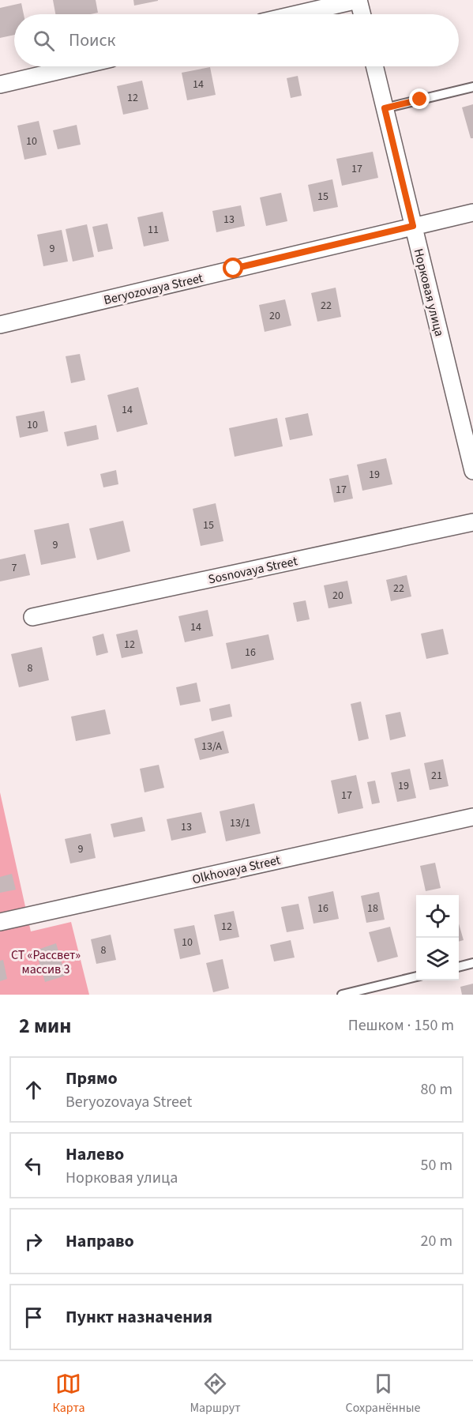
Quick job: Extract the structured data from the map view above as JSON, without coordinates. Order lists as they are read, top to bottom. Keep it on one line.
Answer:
{"streets":{"street":["Beryozovaya Street","Норковая улица","Sosnovaya Street","Olkhovaya Street"]},"crossings":[["Beryozovaya Street","Норковая улица"]],"parks":["СТ «Рассвет» массив 3"],"house_numbers":["14","12","10","17","15","13","11","9","22","20","14","10","19","17","15","9","7","22","20","14","12","16","8","13/А","21","19","17","13/1","13","9","16","18","12","10","8"],"page":{"search":"Поиск","heading":["2 мин","Пешком · 150 m"],"list":[["Прямо","Beryozovaya Street","80 m"],["Налево","Норковая улица","50 m"],["Направо","20 m"],"Пункт назначения"],"nav":["Карта","Маршрут","Сохранённые"]}}
